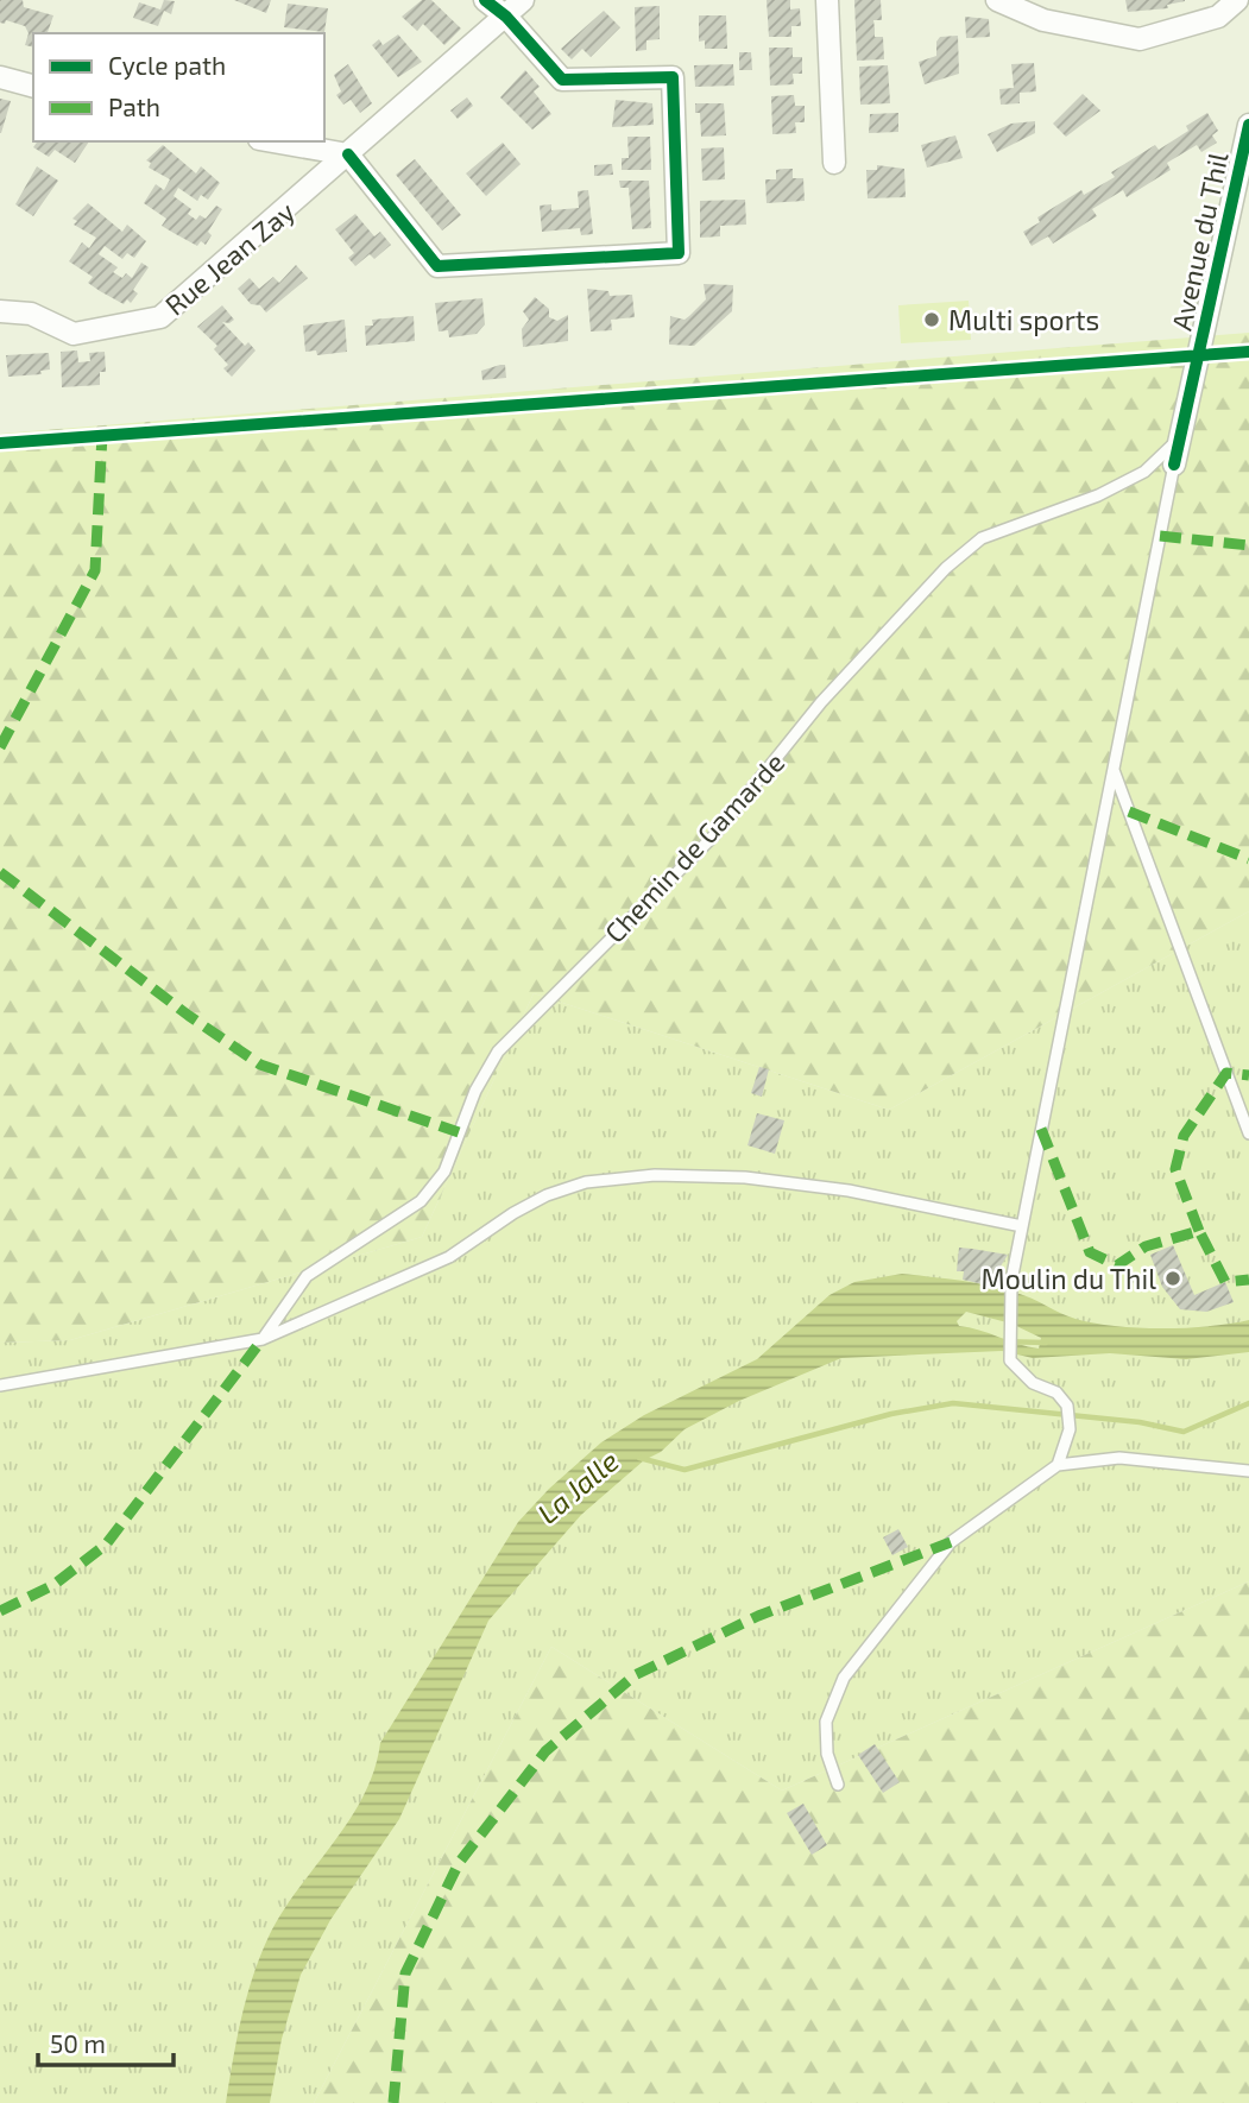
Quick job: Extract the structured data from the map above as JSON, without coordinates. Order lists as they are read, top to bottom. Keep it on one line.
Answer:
{"streets":{"street":["Avenue du Thil","Rue Jean Zay"],"lane":["Chemin de Gamarde"]},"crossings":[["Avenue du Thil","Chemin de Gamarde"]],"water":["La Jalle"],"places":["Multi sports","Moulin du Thil"],"legend":["Cycle path","Path"],"scale_bar":"50 m"}
